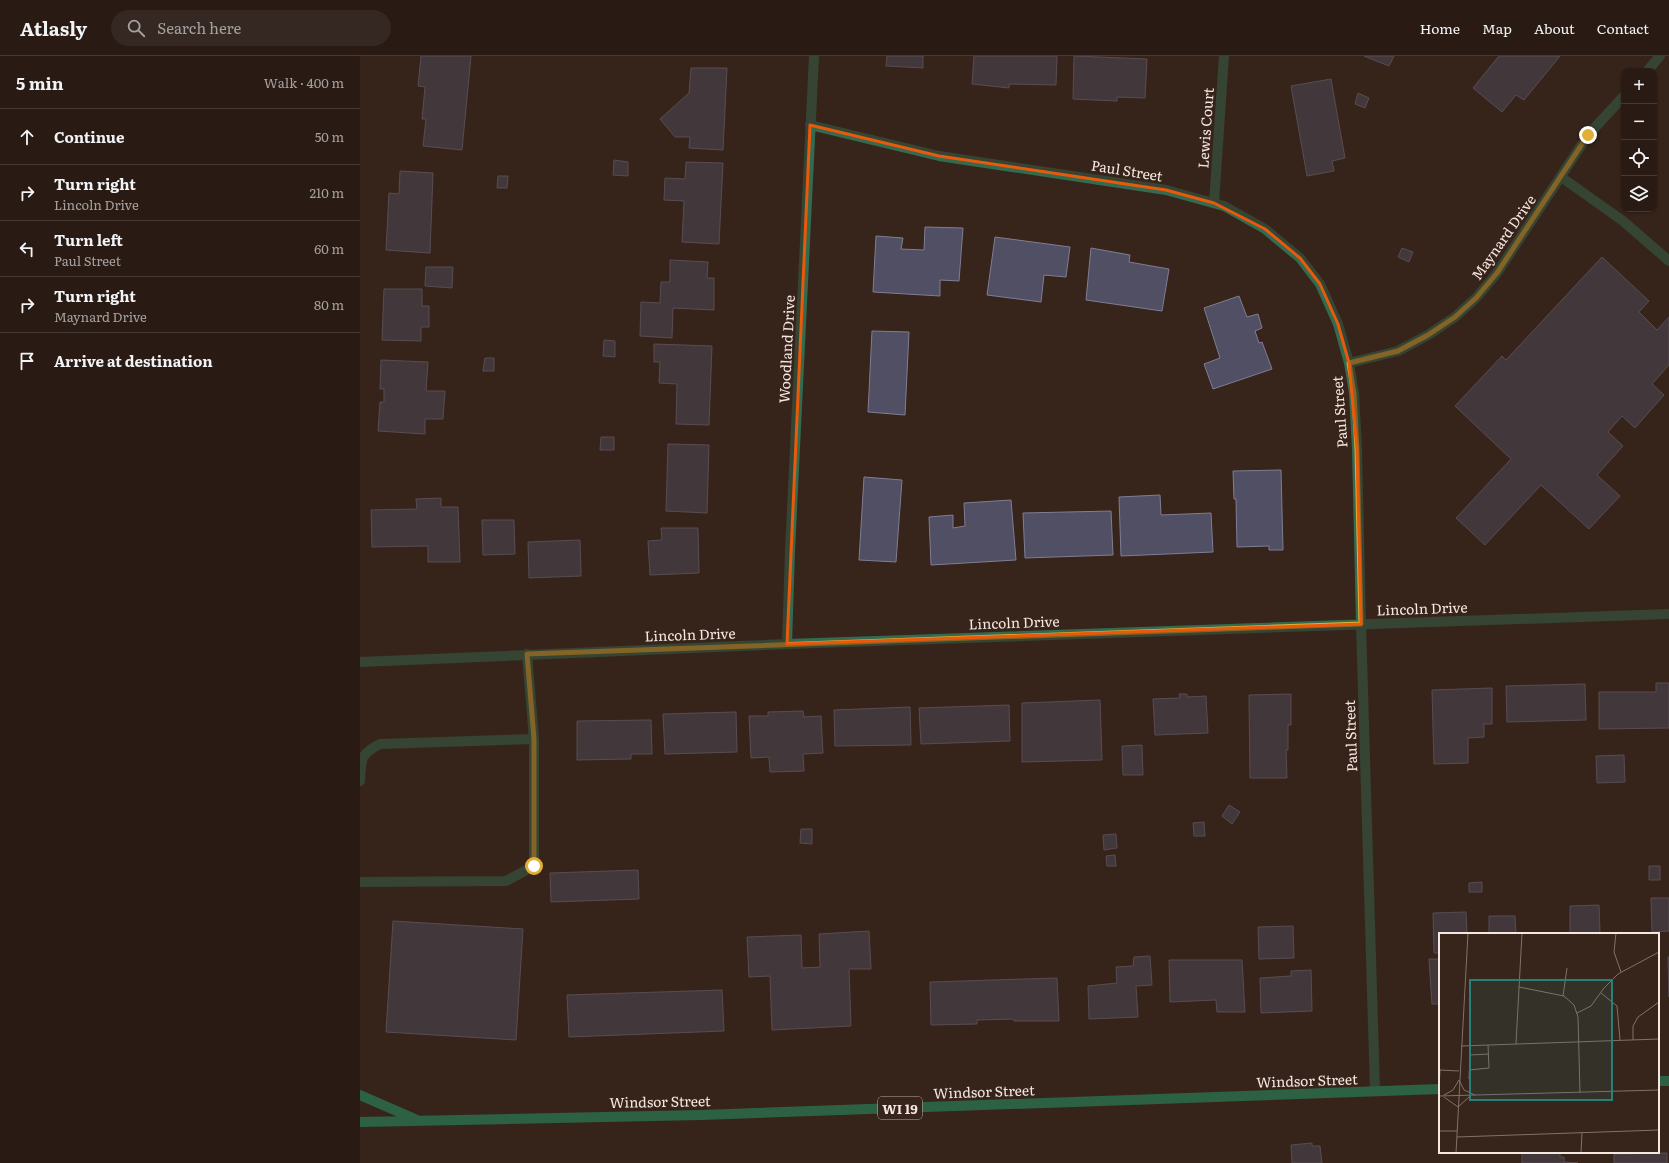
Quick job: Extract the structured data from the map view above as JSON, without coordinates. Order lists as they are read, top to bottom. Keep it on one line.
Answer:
{"streets":{"main road":["Windsor Street","WI 19"],"street":["Lewis Court","Paul Street","Maynard Drive","Woodland Drive","Lincoln Drive"]},"crossings":[["Lewis Court","Paul Street"],["Paul Street","Maynard Drive"],["Paul Street","Woodland Drive"],["Paul Street","Lincoln Drive"],["Paul Street","Windsor Street"],["Woodland Drive","Lincoln Drive"]],"page":{"header":"Atlasly","search":"Search here","nav":["Home","Map","About","Contact"],"heading":["5 min","Walk · 400 m"],"map_buttons":["+","−"],"list":[["Continue","50 m"],["Turn right","Lincoln Drive","210 m"],["Turn left","Paul Street","60 m"],["Turn right","Maynard Drive","80 m"],"Arrive at destination"]}}
